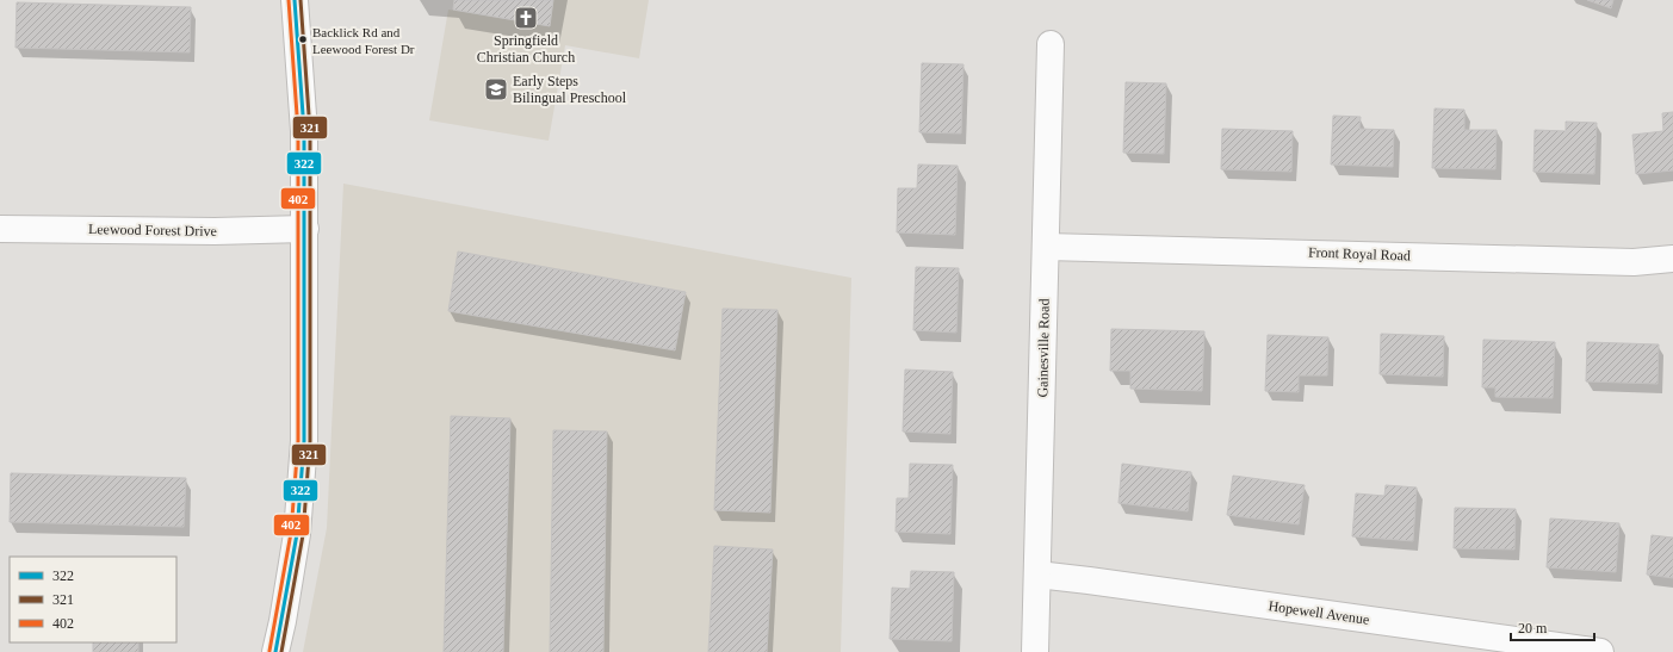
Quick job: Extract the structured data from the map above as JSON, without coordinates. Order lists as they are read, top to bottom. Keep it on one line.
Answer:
{"streets":{"street":["Leewood Forest Drive","Front Royal Road","Gainesville Road","Hopewell Avenue"]},"crossings":[["Front Royal Road","Gainesville Road"],["Gainesville Road","Hopewell Avenue"]],"places":{"church":["Springfield Christian Church"],"other":["Backlick Rd and Leewood Forest Dr"],"school or university":["Early Steps Bilingual Preschool"]},"lines":["transit line 322","transit line 321","transit line 402"],"legend":["322","321","402"],"scale_bar":"20 m"}
